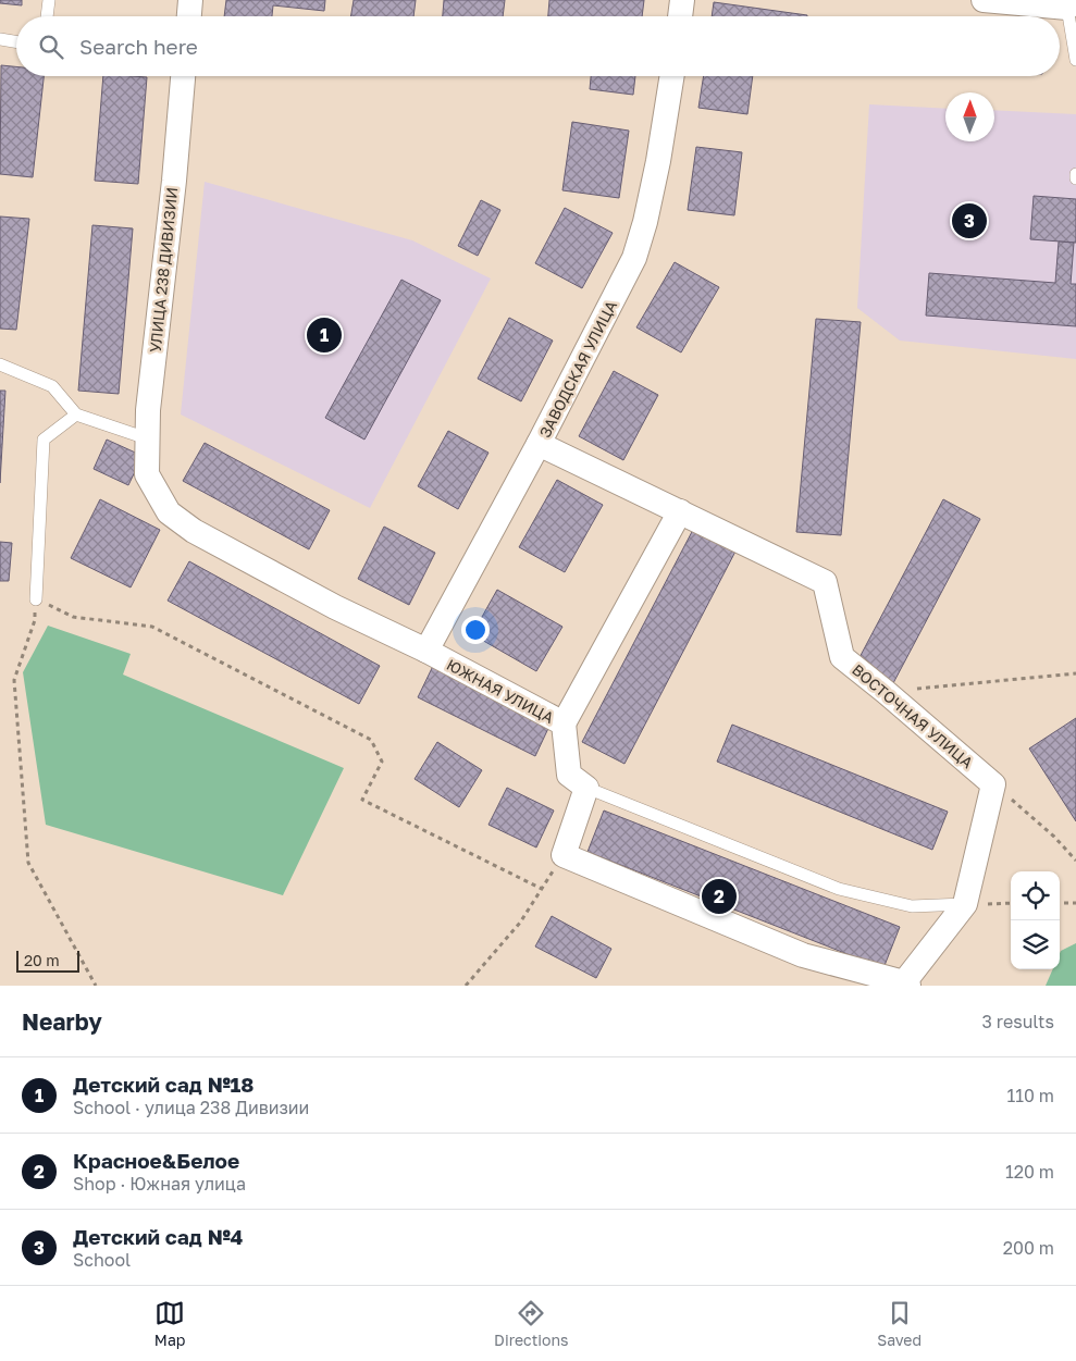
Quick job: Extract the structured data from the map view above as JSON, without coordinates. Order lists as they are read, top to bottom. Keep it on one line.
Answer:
{"streets":{"street":["УЛИЦА 238 ДИВИЗИИ","ЗАВОДСКАЯ УЛИЦА","ЮЖНАЯ УЛИЦА","ВОСТОЧНАЯ УЛИЦА"]},"crossings":[["УЛИЦА 238 ДИВИЗИИ","ЮЖНАЯ УЛИЦА"],["ЗАВОДСКАЯ УЛИЦА","ЮЖНАЯ УЛИЦА"],["ЗАВОДСКАЯ УЛИЦА","ВОСТОЧНАЯ УЛИЦА"]],"scale_bar":"20 m","north":"top","page":{"search":"Search here","pins":["3","1","2"],"scale":"20 m","heading":["Nearby","3 results"],"list":[{"mark":"1","name":"Детский сад №18","note":"School · улица 238 Дивизии","value":"110 m"},{"mark":"2","name":"Красное&Белое","note":"Shop · Южная улица","value":"120 m"},{"mark":"3","name":"Детский сад №4","note":"School","value":"200 m"}],"nav":["Map","Directions","Saved"]}}
